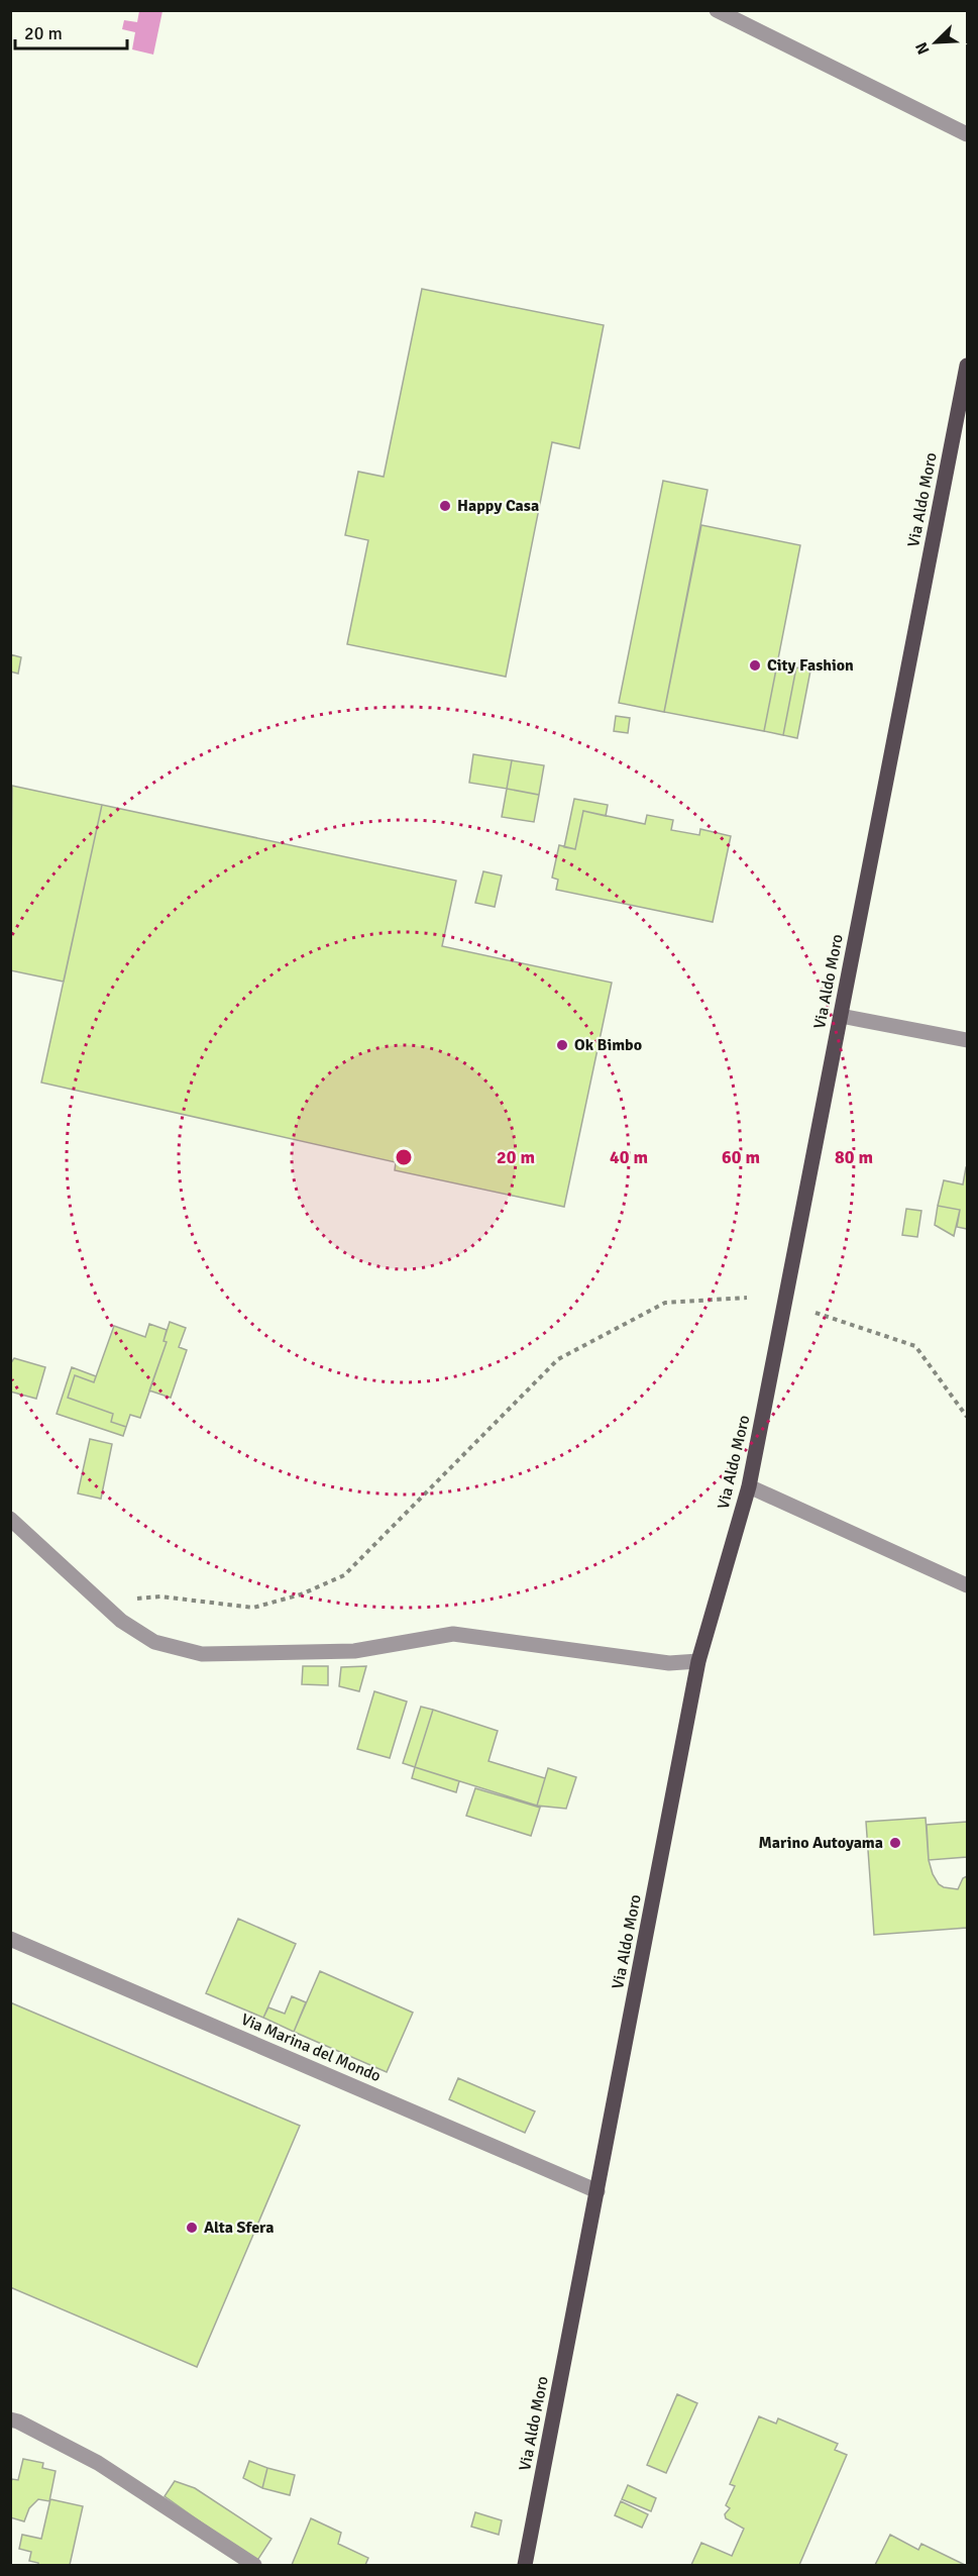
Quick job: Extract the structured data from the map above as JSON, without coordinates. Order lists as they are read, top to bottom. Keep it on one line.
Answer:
{"streets":{"main road":["Via Aldo Moro"],"street":["Via Marina del Mondo"]},"crossings":[["Via Aldo Moro","Via Marina del Mondo"]],"places":["Happy Casa","City Fashion","Ok Bimbo","Marino Autoyama","Alta Sfera"],"scale_bar":"20 m","north":"bottom left","rings":["20 m","40 m","60 m","80 m"]}
